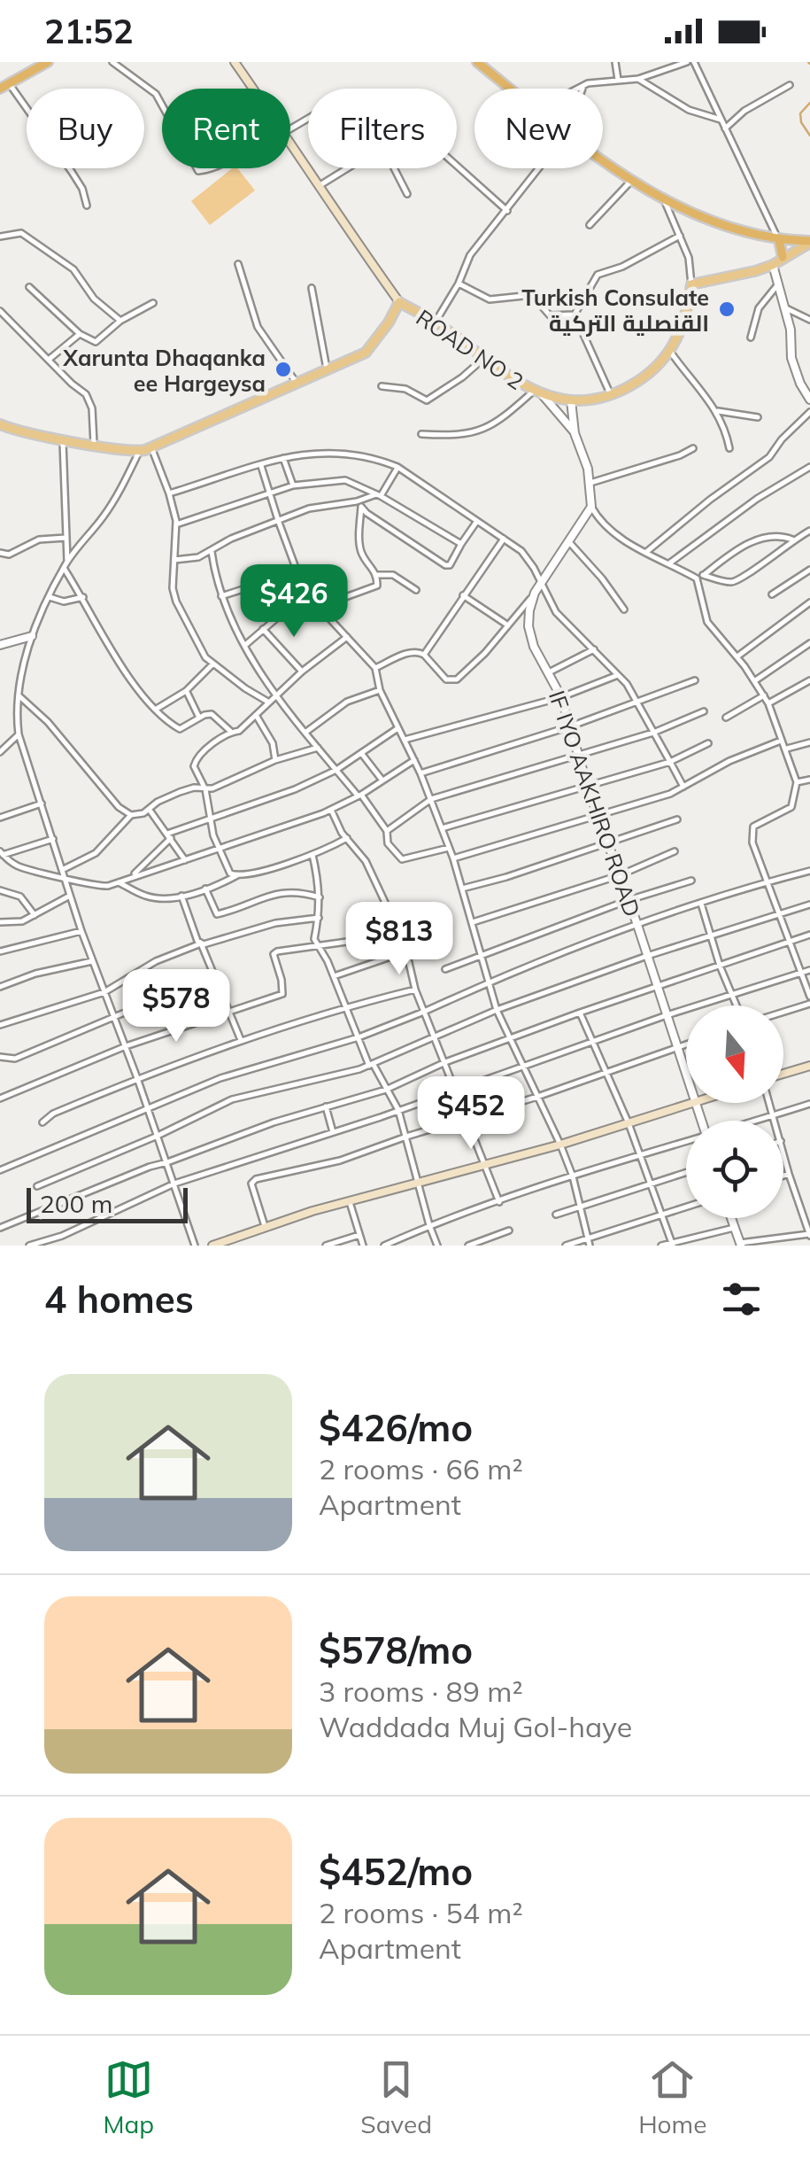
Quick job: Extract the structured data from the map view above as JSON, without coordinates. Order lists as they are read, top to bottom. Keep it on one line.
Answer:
{"streets":{"main road":["ROAD NO 2"],"street":["IF IYO AAKHIRO ROAD"]},"places":["Turkish Consulate القنصلية التركية","Xarunta Dhaqanka ee Hargeysa"],"scale_bar":"200 m","north":"bottom","page":{"status":"21:52","chip":["Buy","Rent","Filters","New"],"price":["$426","$813","$578","$452"],"scale":"200 m","heading":"4 homes","list":[{"name":"$426/mo","note":"2 rooms · 66 m² · Apartment"},{"name":"$578/mo","note":"3 rooms · 89 m² · Waddada Muj Gol-haye"},{"name":"$452/mo","note":"2 rooms · 54 m² · Apartment"}],"tabs":["Map","Saved","Home"]}}
